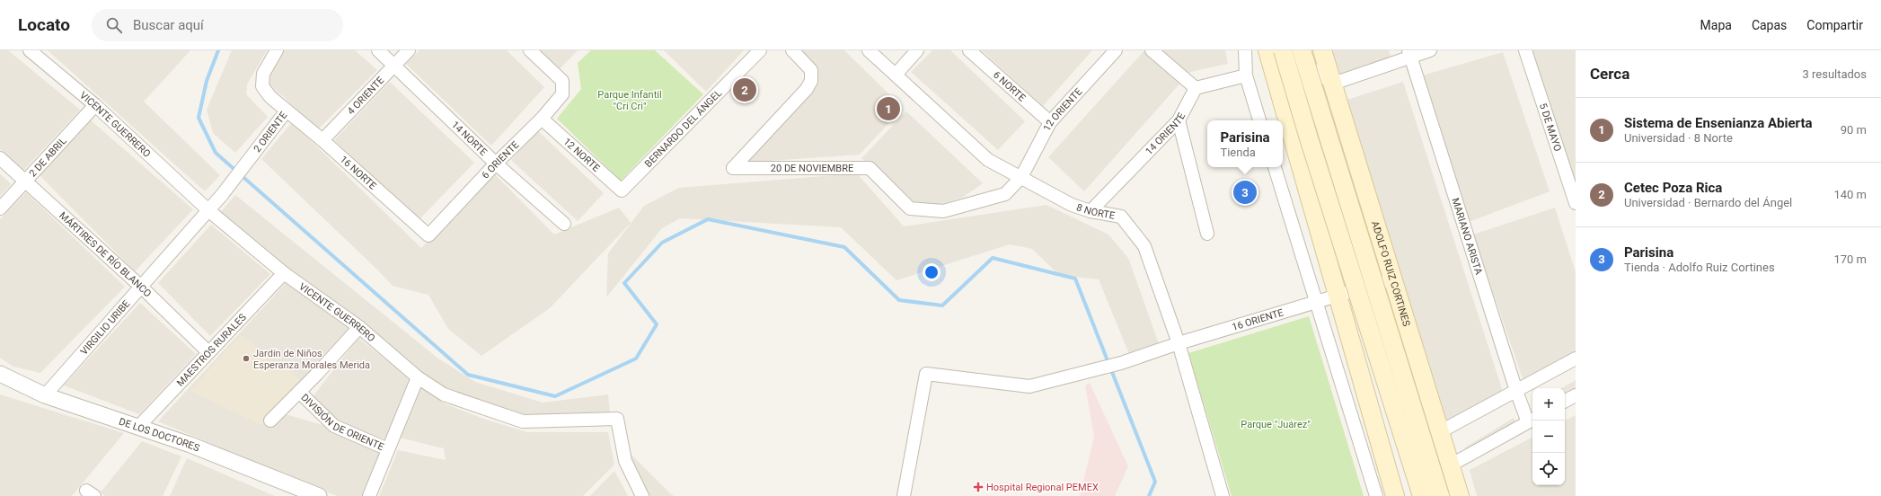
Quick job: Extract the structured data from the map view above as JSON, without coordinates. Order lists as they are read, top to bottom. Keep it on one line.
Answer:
{"streets":{"main road":["ADOLFO RUIZ CORTINES"],"street":["6 NORTE","4 ORIENTE","12 ORIENTE","VICENTE GUERRERO","5 DE MAYO","BERNARDO DEL ÁNGEL","2 ORIENTE","14 ORIENTE","14 NORTE","12 NORTE","2 DE ABRIL","6 ORIENTE","20 DE NOVIEMBRE","16 NORTE","8 NORTE","MARIANO ARISTA","MÁRTIRES DE RÍO BLANCO","16 ORIENTE","VIRGILIO URIBE","MAESTROS RURALES","DIVISIÓN DE ORIENTE","DE LOS DOCTORES"]},"crossings":[["6 NORTE","12 ORIENTE"],["4 ORIENTE","14 NORTE"],["4 ORIENTE","16 NORTE"],["12 ORIENTE","20 DE NOVIEMBRE"],["12 ORIENTE","8 NORTE"],["VICENTE GUERRERO","2 DE ABRIL"],["VICENTE GUERRERO","VIRGILIO URIBE"],["VICENTE GUERRERO","MAESTROS RURALES"],["VICENTE GUERRERO","DIVISIÓN DE ORIENTE"],["BERNARDO DEL ÁNGEL","12 NORTE"],["2 ORIENTE","16 NORTE"],["2 ORIENTE","VIRGILIO URIBE"],["14 ORIENTE","8 NORTE"],["14 NORTE","6 ORIENTE"],["12 NORTE","6 ORIENTE"],["2 DE ABRIL","MÁRTIRES DE RÍO BLANCO"],["6 ORIENTE","16 NORTE"],["20 DE NOVIEMBRE","8 NORTE"],["8 NORTE","16 ORIENTE"],["MÁRTIRES DE RÍO BLANCO","VIRGILIO URIBE"],["MÁRTIRES DE RÍO BLANCO","MAESTROS RURALES"],["ADOLFO RUIZ CORTINES","16 ORIENTE"],["VIRGILIO URIBE","DE LOS DOCTORES"],["MAESTROS RURALES","DE LOS DOCTORES"]],"parks":["Parque Infantil \"Cri Cri\"","Parque \"Juárez\""],"places":{"other":["Jardín de Niños Esperanza Morales Merida"],"health":["Hospital Regional PEMEX"]},"page":{"header":"Locato","search":"Buscar aquí","nav":["Mapa","Capas","Compartir"],"heading":["Cerca","3 resultados"],"pins":["2","1","3"],"list":[{"mark":"1","name":"Sistema de Ensenianza Abierta","note":"Universidad · 8 Norte","value":"90 m"},{"mark":"2","name":"Cetec Poza Rica","note":"Universidad · Bernardo del Ángel","value":"140 m"},{"mark":"3","name":"Parisina","note":"Tienda · Adolfo Ruiz Cortines","value":"170 m"}],"popup":["Parisina","Tienda"],"map_buttons":["+","−"]}}
